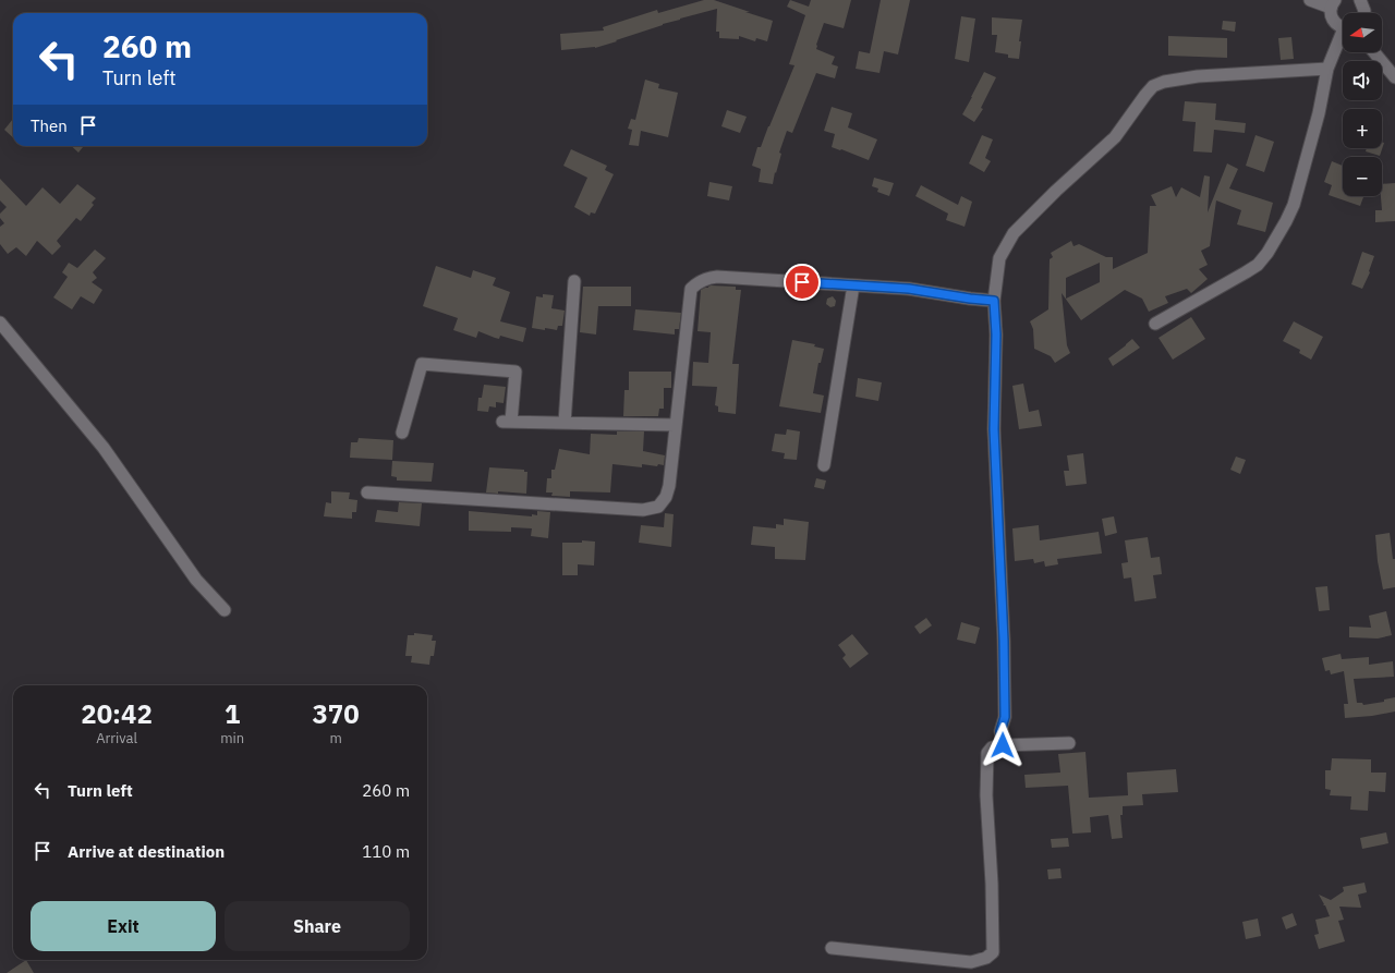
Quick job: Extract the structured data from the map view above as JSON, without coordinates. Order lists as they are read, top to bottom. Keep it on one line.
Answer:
{"north":"left","page":{"map_buttons":["+","−"],"turn":["260 m","Turn left"],"then":"Then","eta":["20:42","Arrival","1","min","370","m"],"list":[{"name":"Turn left","value":"260 m"},{"name":"Arrive at destination","value":"110 m"}],"buttons":["Exit","Share"]}}
